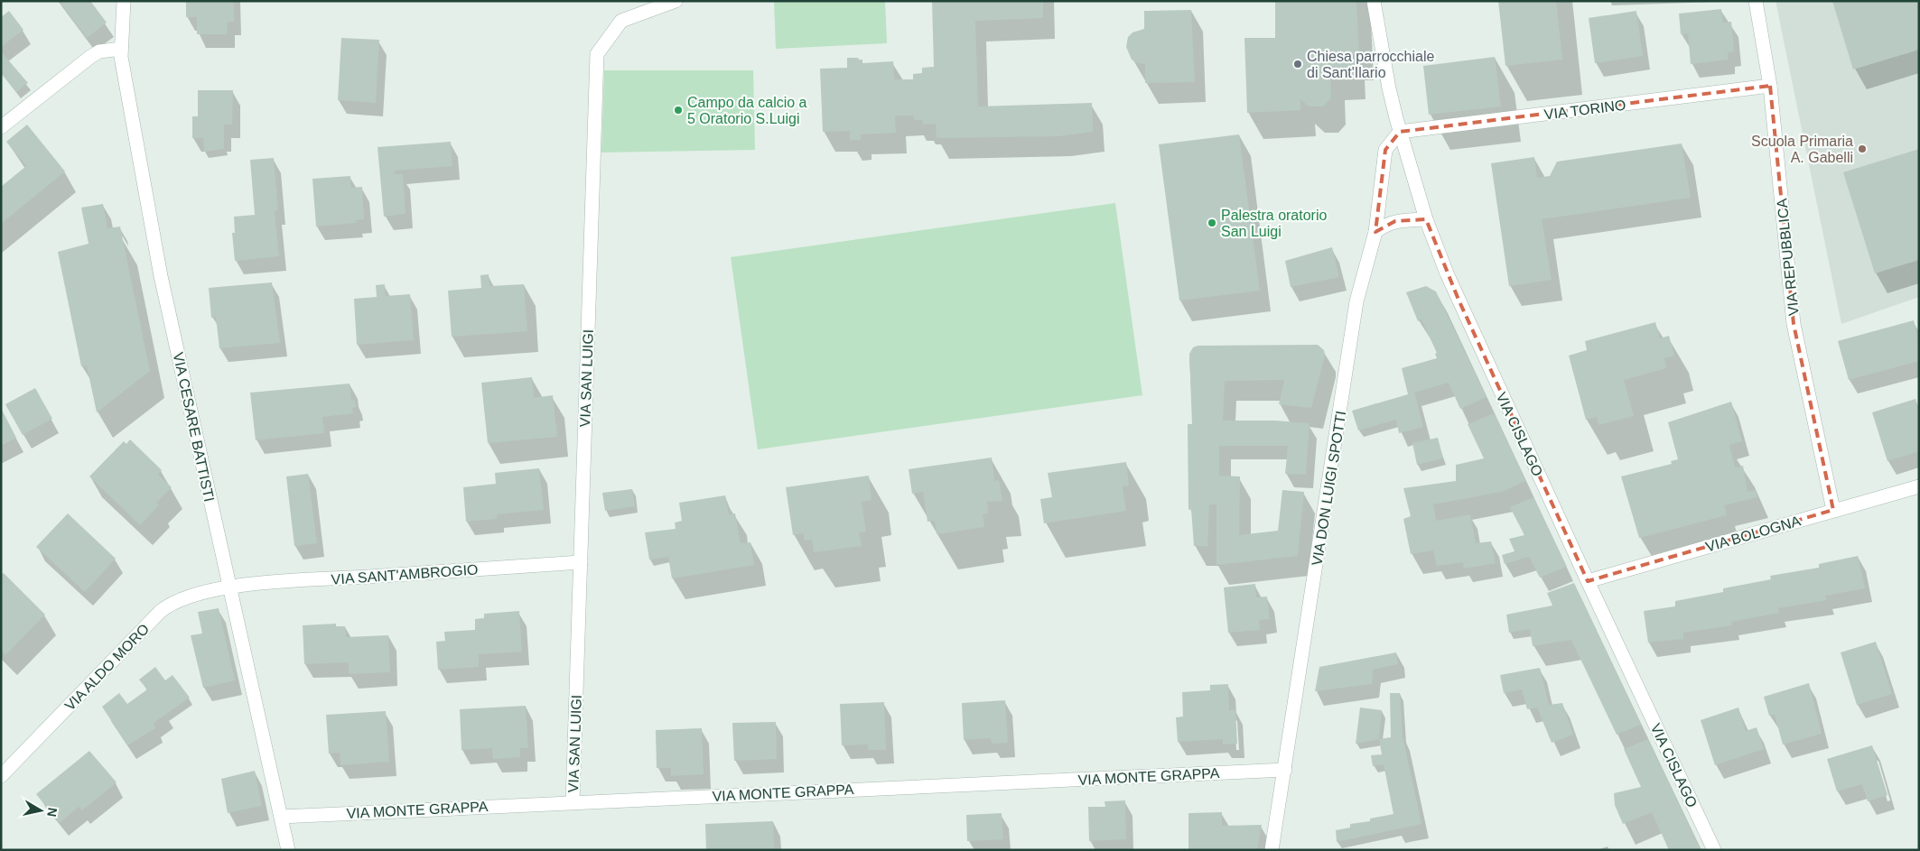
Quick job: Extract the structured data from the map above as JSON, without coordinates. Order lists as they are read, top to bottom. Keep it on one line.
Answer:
{"streets":{"street":["VIA TORINO","VIA REPUBBLICA","VIA SAN LUIGI","VIA CESARE BATTISTI","VIA CISLAGO","VIA DON LUIGI SPOTTI","VIA BOLOGNA","VIA SANT'AMBROGIO","VIA ALDO MORO","VIA MONTE GRAPPA"]},"crossings":[["VIA TORINO","VIA REPUBBLICA"],["VIA TORINO","VIA CISLAGO"],["VIA TORINO","VIA DON LUIGI SPOTTI"],["VIA REPUBBLICA","VIA BOLOGNA"],["VIA SAN LUIGI","VIA SANT'AMBROGIO"],["VIA SAN LUIGI","VIA MONTE GRAPPA"],["VIA CESARE BATTISTI","VIA SANT'AMBROGIO"],["VIA CESARE BATTISTI","VIA ALDO MORO"],["VIA CESARE BATTISTI","VIA MONTE GRAPPA"],["VIA CISLAGO","VIA DON LUIGI SPOTTI"],["VIA CISLAGO","VIA BOLOGNA"],["VIA DON LUIGI SPOTTI","VIA MONTE GRAPPA"],["VIA SANT'AMBROGIO","VIA ALDO MORO"]],"places":["Chiesa parrocchiale di Sant'Ilario","Campo da calcio a 5 Oratorio S.Luigi","Scuola Primaria A. Gabelli","Palestra oratorio San Luigi"],"north":"right"}
